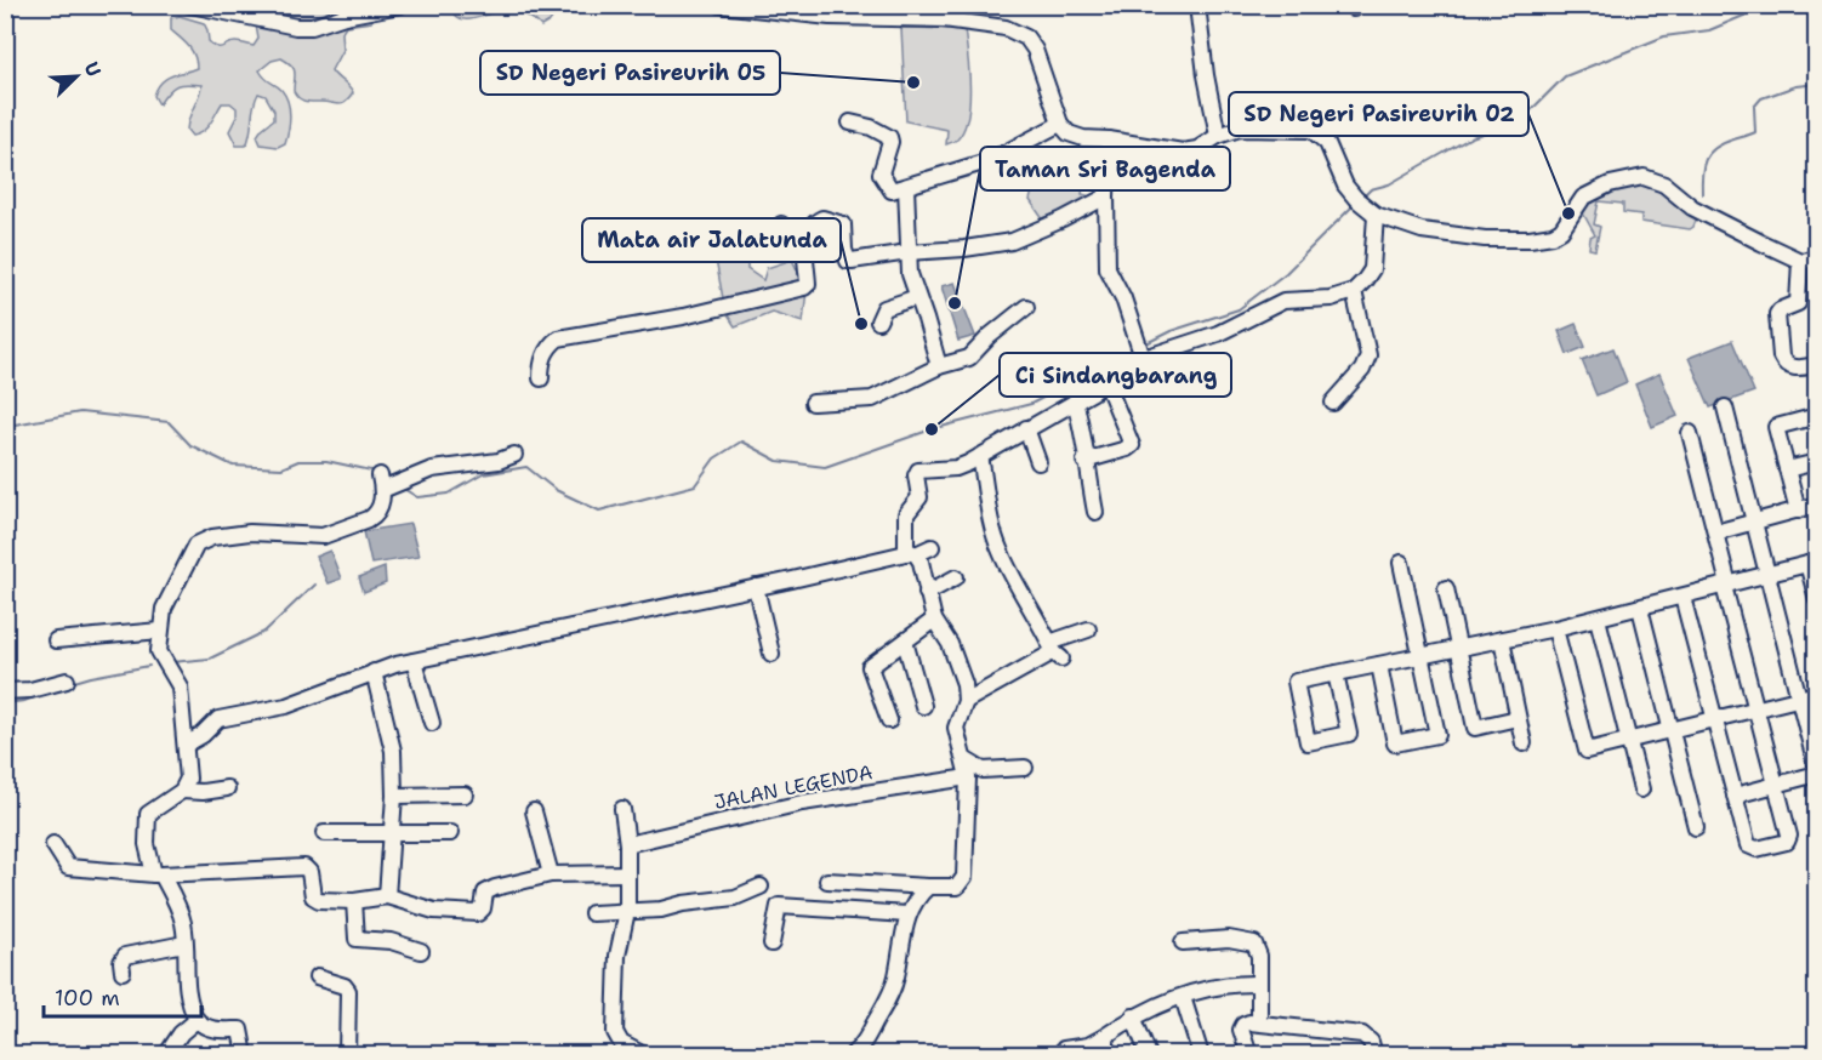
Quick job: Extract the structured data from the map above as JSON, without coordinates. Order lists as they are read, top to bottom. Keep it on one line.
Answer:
{"streets":{"street":["JALAN LEGENDA"]},"places":["SD Negeri Pasireurih 05","SD Negeri Pasireurih 02","Taman Sri Bagenda","Mata air Jalatunda","Ci Sindangbarang"],"scale_bar":"100 m","north":"top right"}
